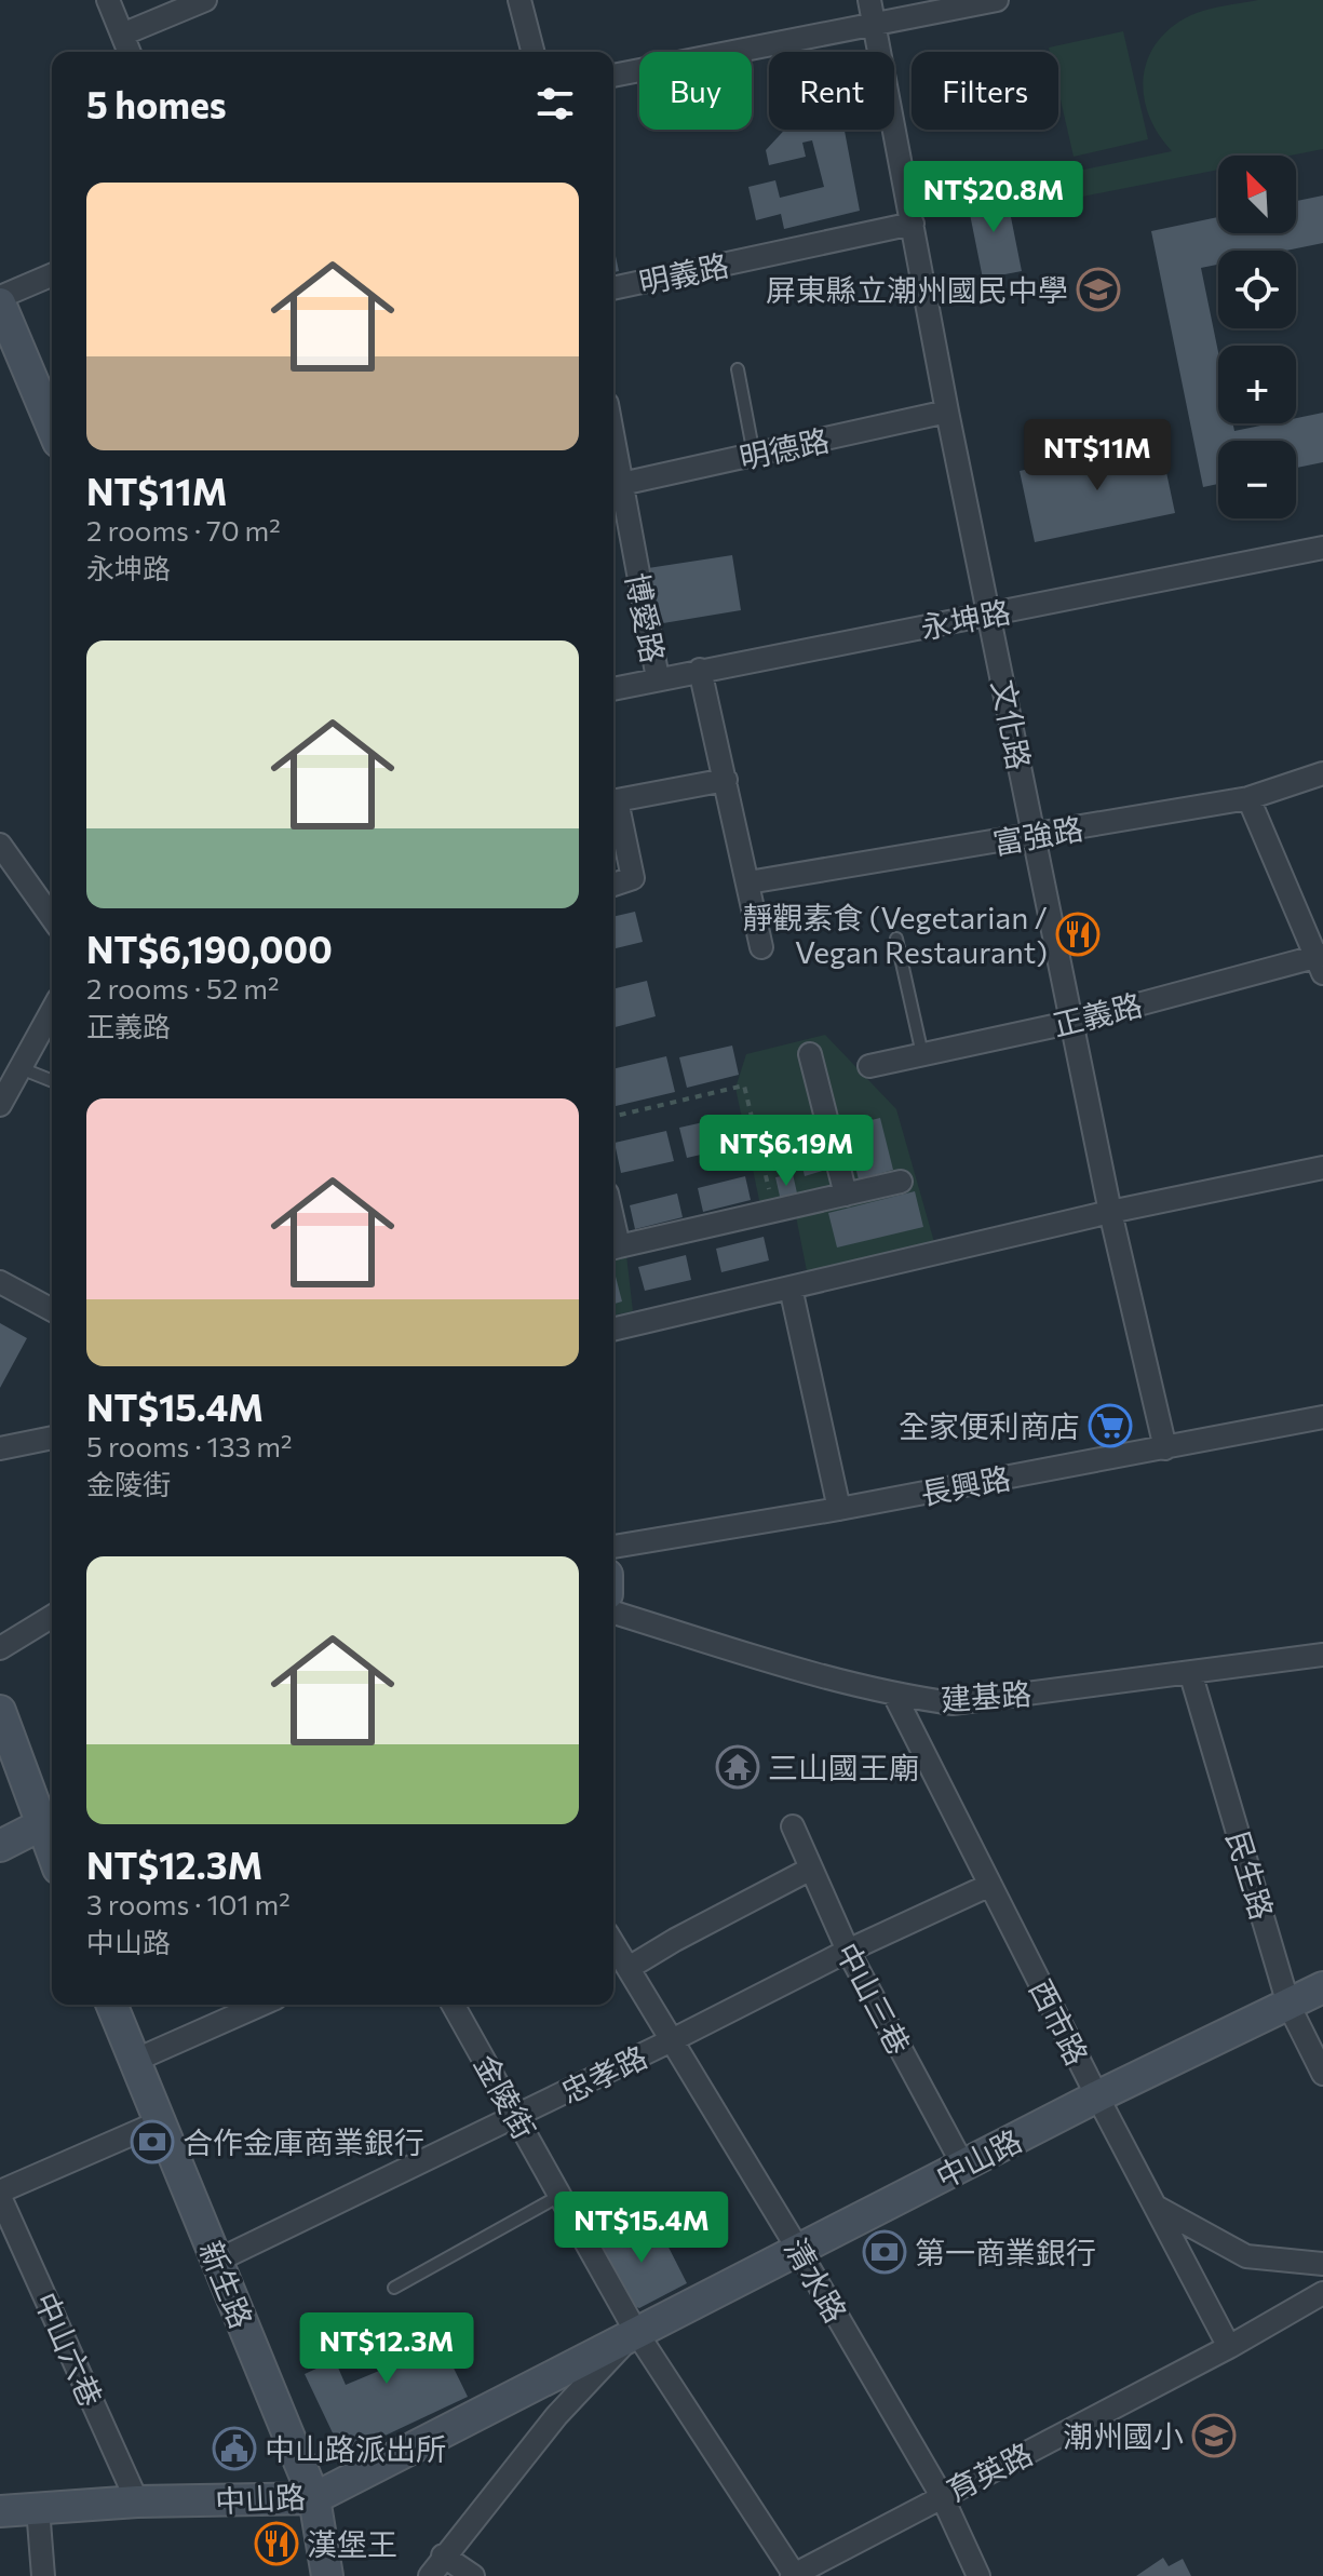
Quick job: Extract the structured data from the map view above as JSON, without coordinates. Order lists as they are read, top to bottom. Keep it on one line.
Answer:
{"streets":{"main road":["中山路","新生路"],"street":["明義路","明德路","博愛路","永坤路","文化路","富強路","正義路","長興路","建基路","民生路","中山三巷","西市路","忠孝路","金陵街","清水路","中山六巷","育英路"]},"crossings":[["明義路","文化路"],["明德路","博愛路"],["明德路","文化路"],["博愛路","永坤路"],["永坤路","文化路"],["文化路","富強路"],["文化路","正義路"],["文化路","長興路"],["建基路","民生路"],["建基路","西市路"],["民生路","中山路"],["中山三巷","忠孝路"],["中山三巷","中山路"],["西市路","忠孝路"],["西市路","中山路"],["西市路","育英路"],["忠孝路","金陵街"],["忠孝路","清水路"],["忠孝路","新生路"],["金陵街","中山路"],["金陵街","育英路"],["中山路","清水路"],["中山路","新生路"],["中山路","中山六巷"],["清水路","育英路"]],"places":{"school or university":["屏東縣立潮州國民中學","潮州國小"],"restaurant":["靜觀素食 (Vegetarian / Vegan Restaurant)","漢堡王"],"supermarket":["全家便利商店"],"temple":["三山國王廟"],"bank":["合作金庫商業銀行","第一商業銀行"],"public building":["中山路派出所"]},"north":"top left","page":{"chip":["Buy","Rent","Filters"],"heading":"5 homes","map_buttons":["+","−"],"list":[{"name":"NT$11M","note":"2 rooms · 70 m² · 永坤路"},{"name":"NT$6,190,000","note":"2 rooms · 52 m² · 正義路"},{"name":"NT$15.4M","note":"5 rooms · 133 m² · 金陵街"},{"name":"NT$12.3M","note":"3 rooms · 101 m² · 中山路"}],"price":["NT$20.8M","NT$11M","NT$6.19M","NT$15.4M","NT$12.3M"]}}
